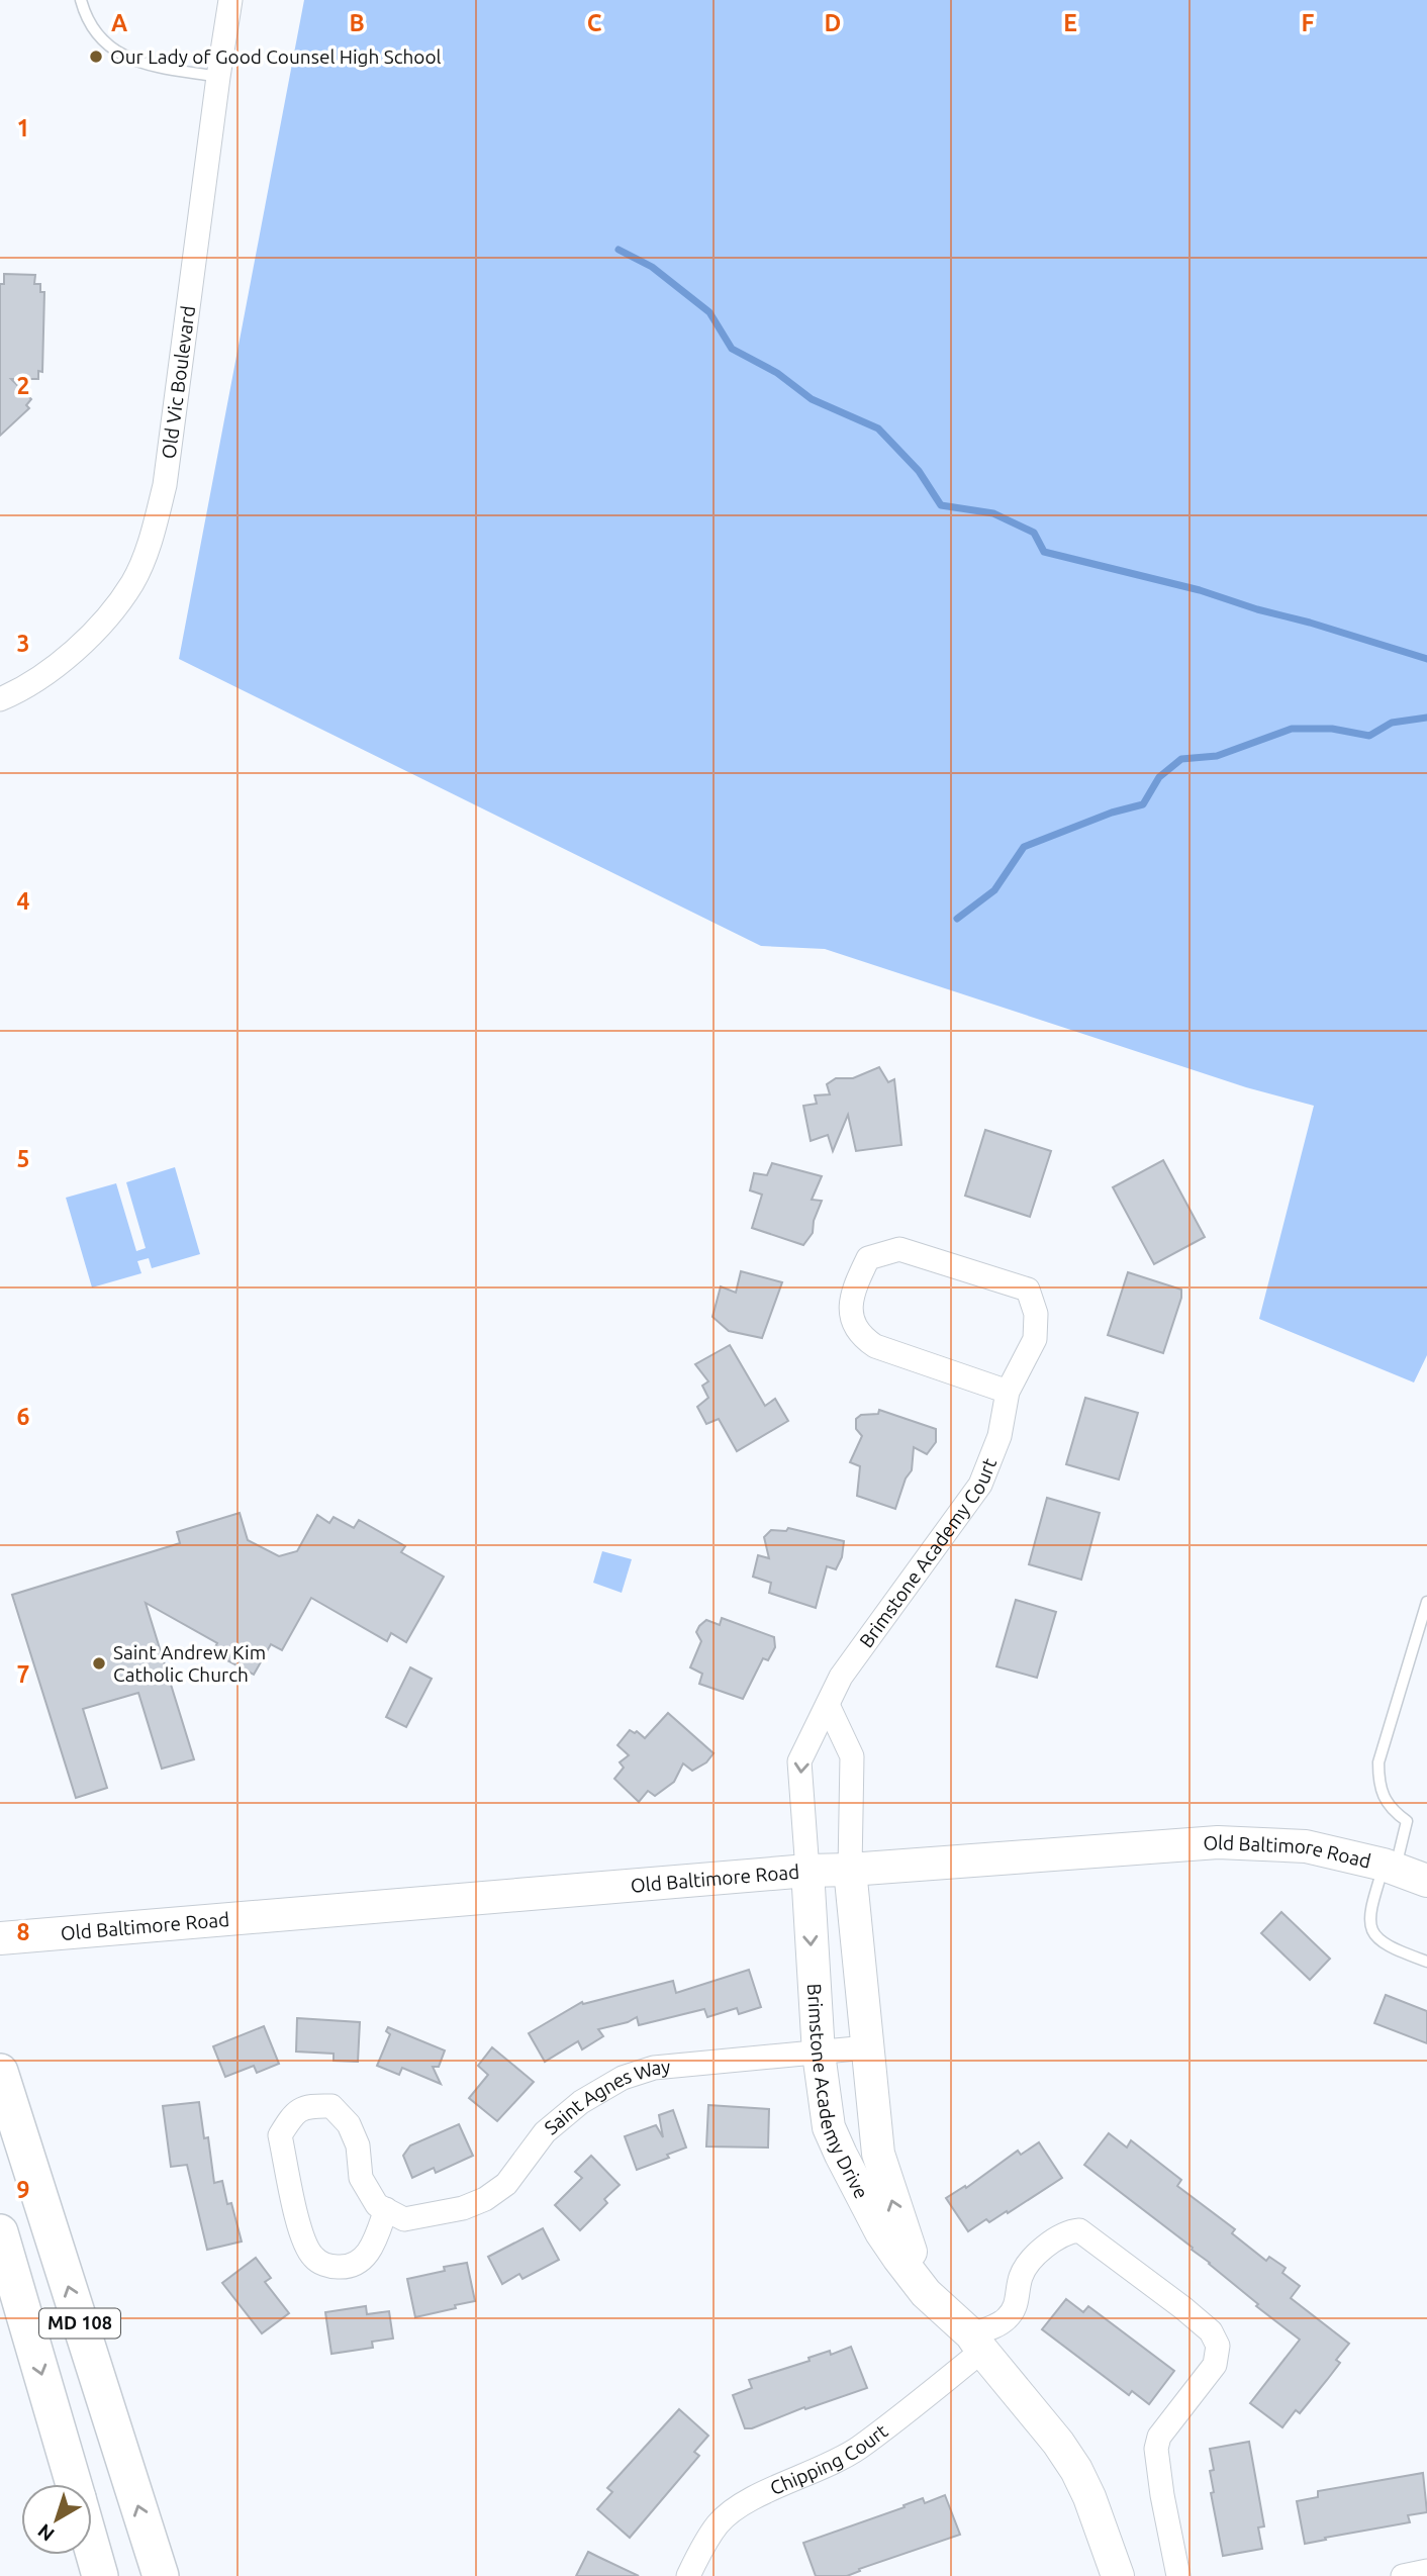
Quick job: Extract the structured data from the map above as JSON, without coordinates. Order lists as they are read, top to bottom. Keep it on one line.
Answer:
{"streets":{"main road":["MD 108"],"street":["Old Vic Boulevard","Brimstone Academy Court","Old Baltimore Road","Brimstone Academy Drive","Saint Agnes Way","Chipping Court"]},"crossings":[["Brimstone Academy Court","Old Baltimore Road"],["Brimstone Academy Court","Brimstone Academy Drive"],["Old Baltimore Road","Brimstone Academy Drive"],["Brimstone Academy Drive","Saint Agnes Way"],["Brimstone Academy Drive","Chipping Court"]],"places":["Our Lady of Good Counsel High School","Saint Andrew Kim Catholic Church"],"north":"bottom left","grid":{"columns":["A","B","C","D","E","F"],"rows":["1","2","3","4","5","6","7","8","9"]}}
